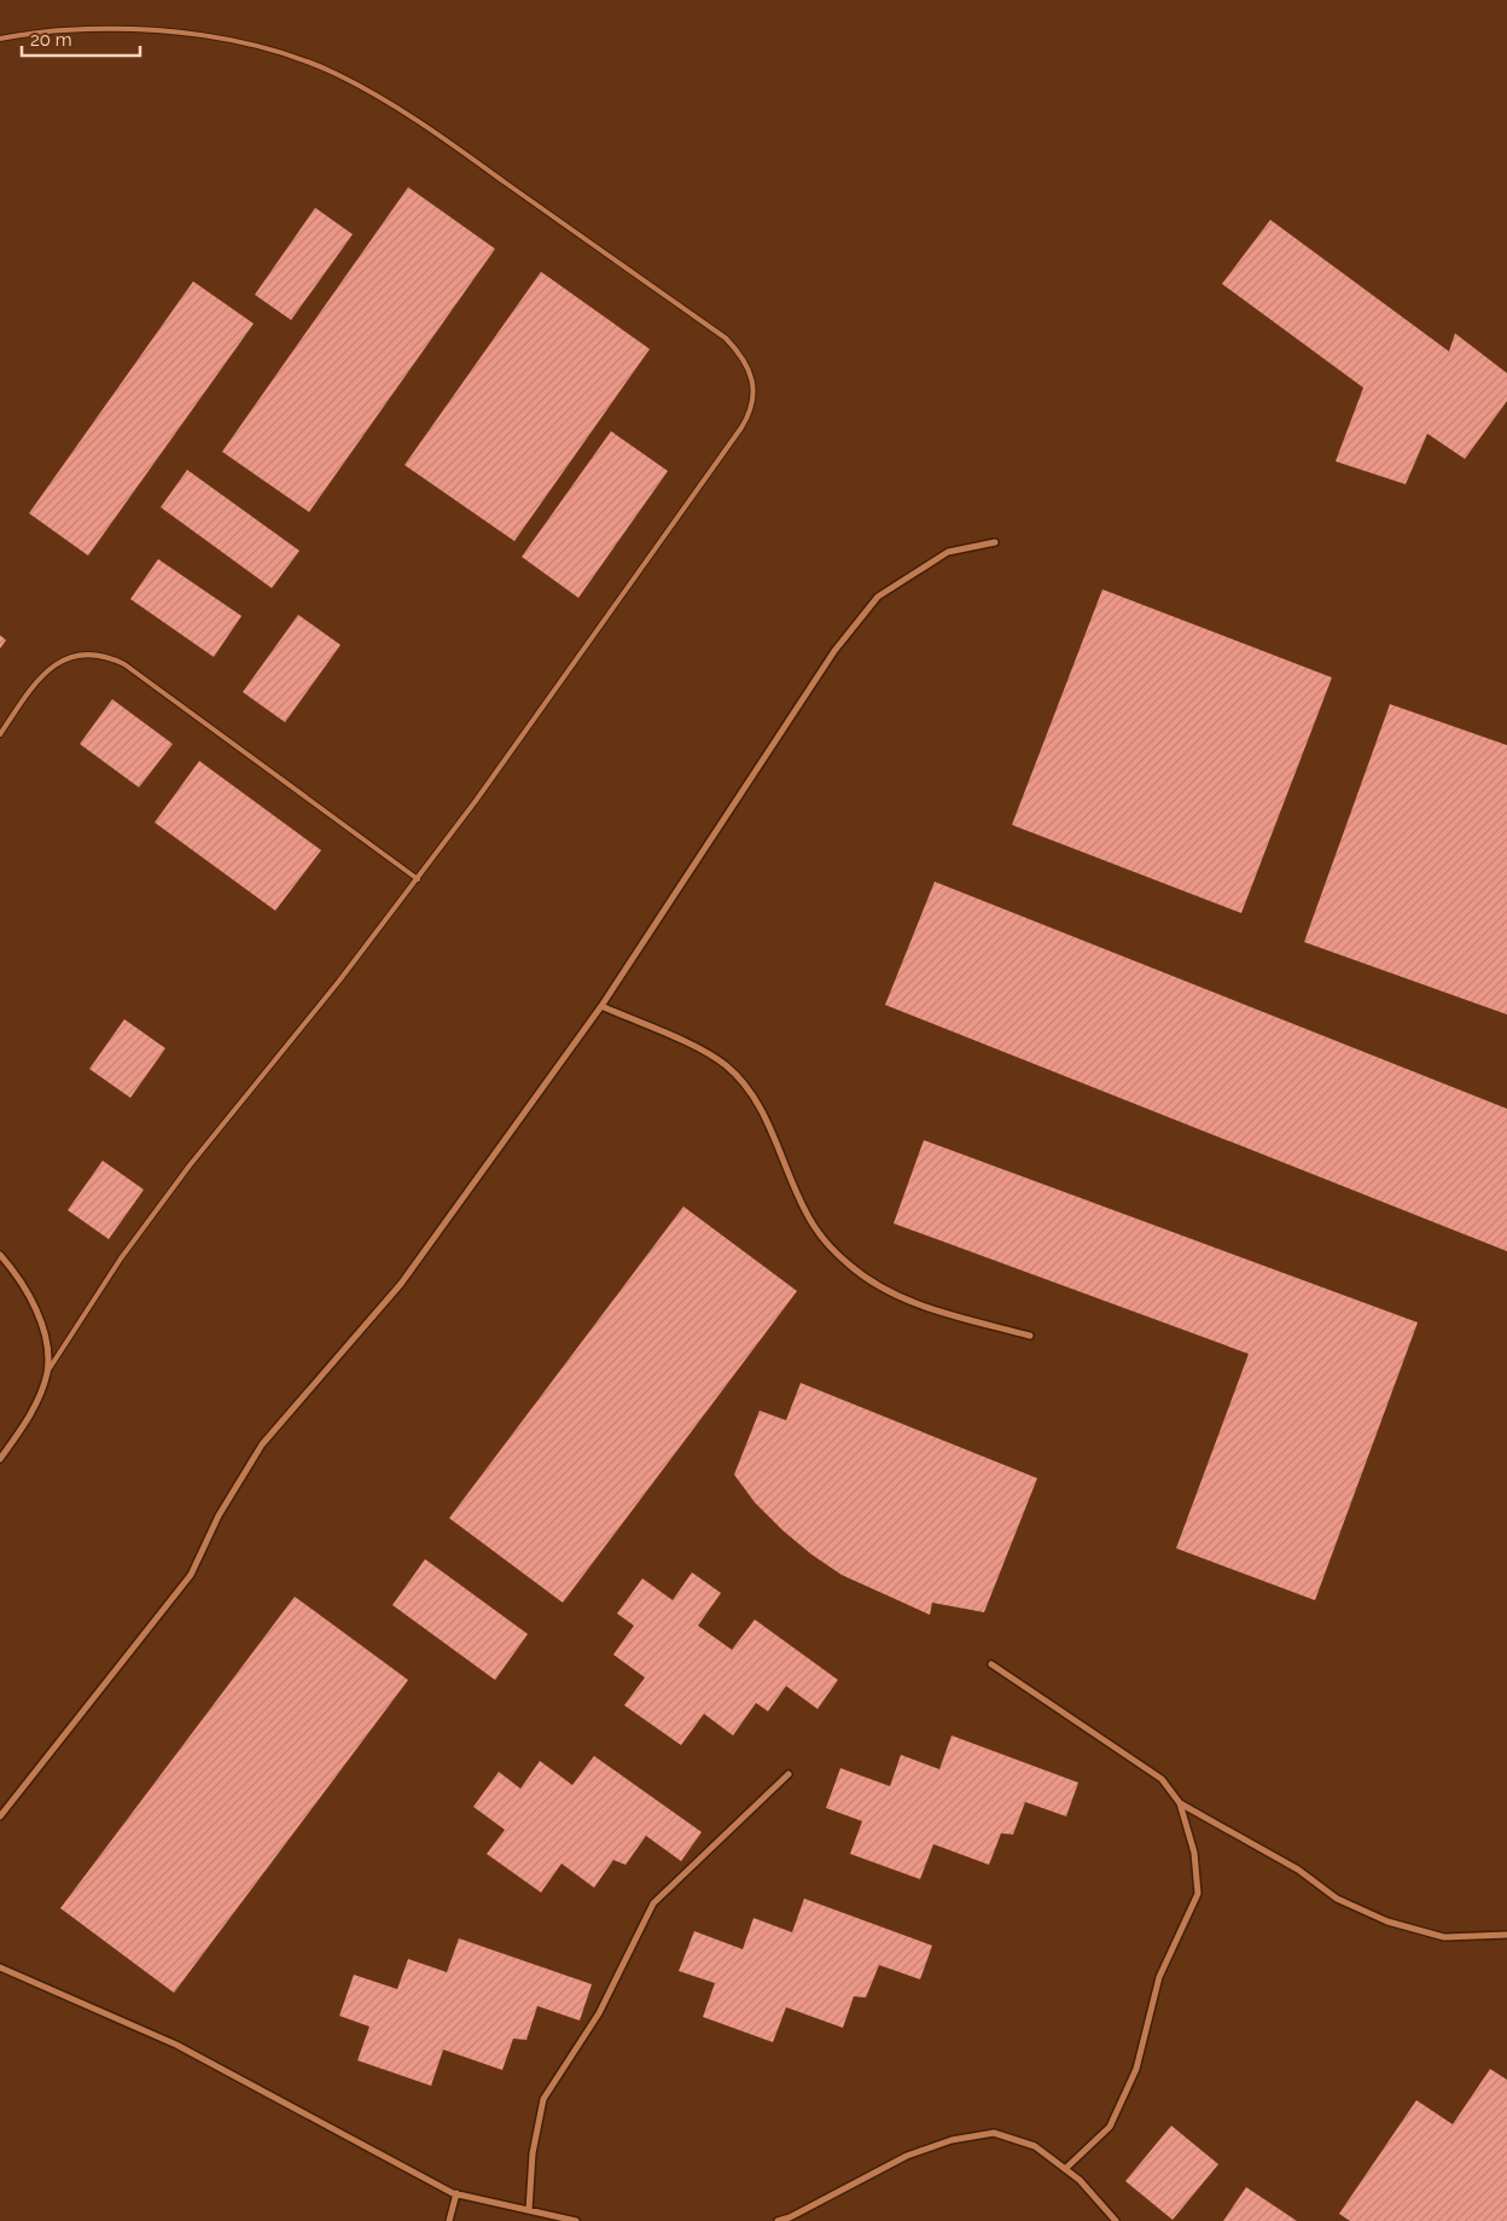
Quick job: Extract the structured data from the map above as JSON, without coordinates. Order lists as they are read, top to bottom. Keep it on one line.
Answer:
{"scale_bar":"20 m"}
